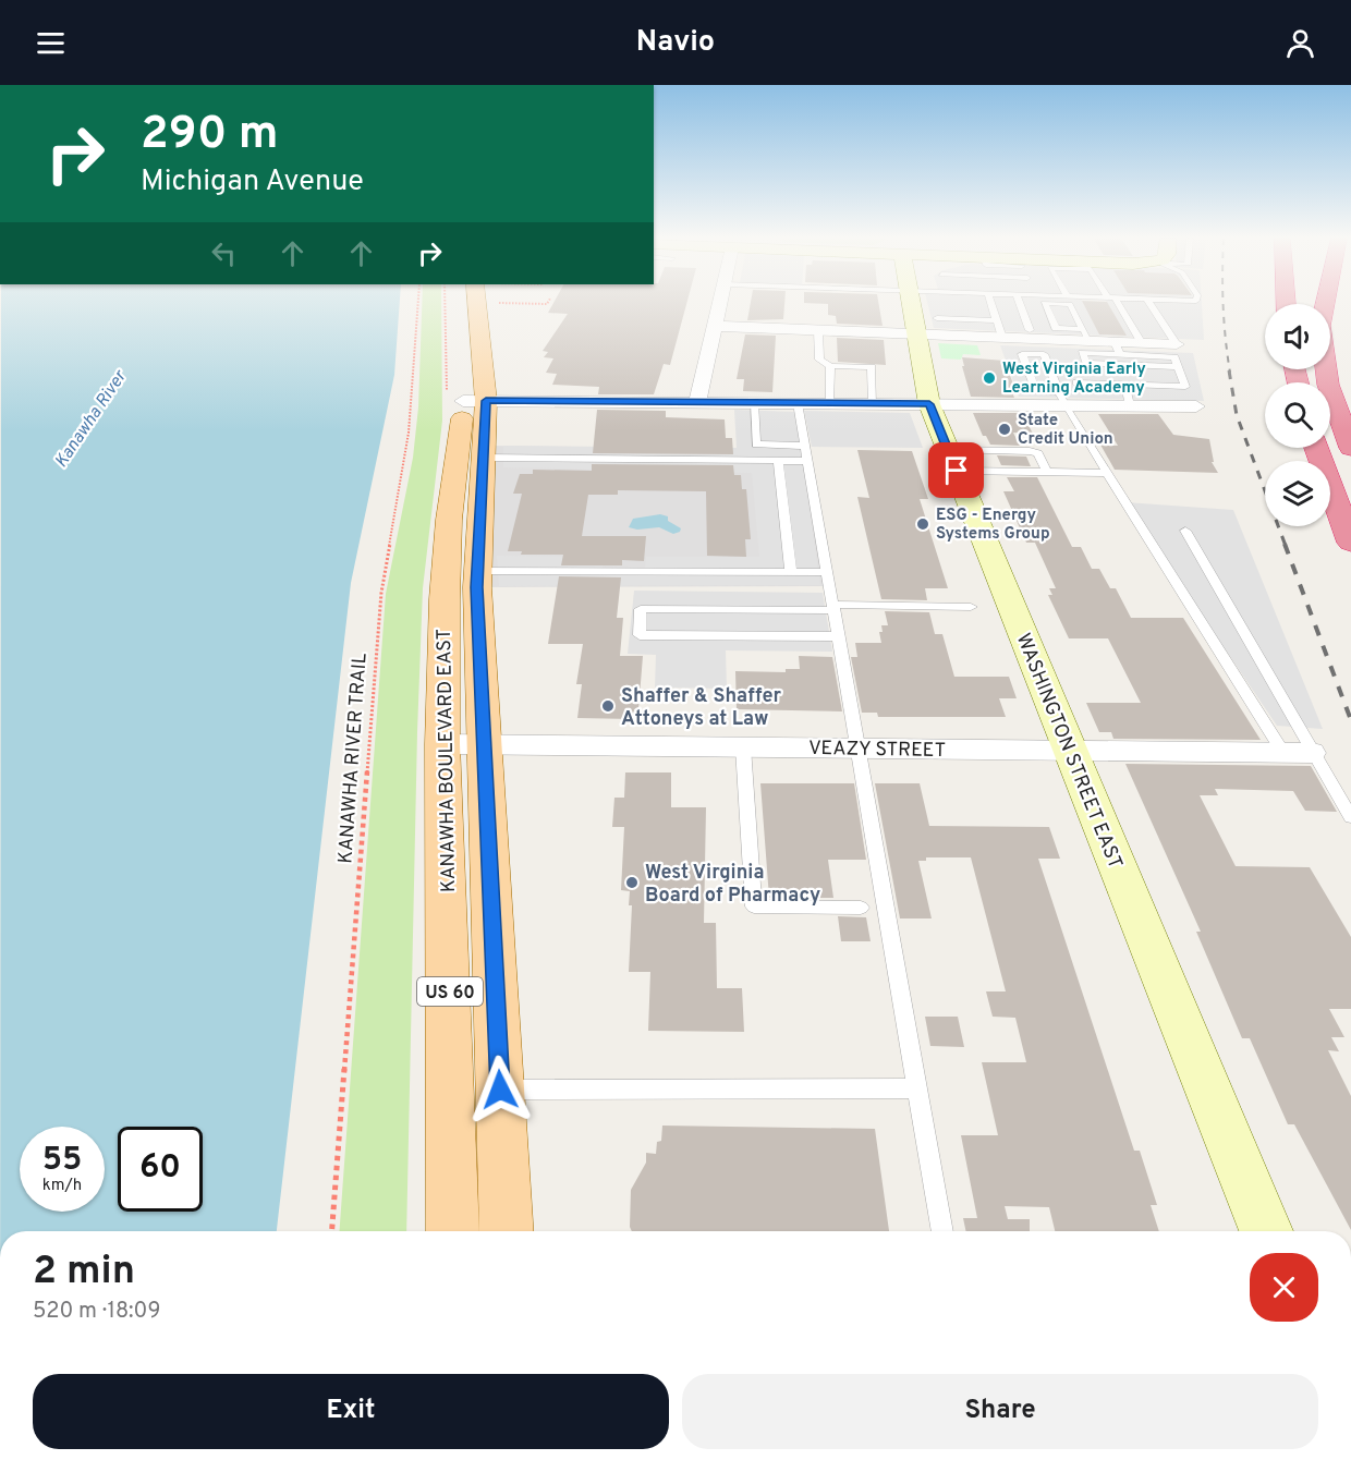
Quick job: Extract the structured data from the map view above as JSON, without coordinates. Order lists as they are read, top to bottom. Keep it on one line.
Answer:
{"streets":{"main road":["KANAWHA BOULEVARD EAST","US 60"],"street":["VEAZY STREET","WASHINGTON STREET EAST"],"path":["KANAWHA RIVER TRAIL"]},"crossings":[["VEAZY STREET","WASHINGTON STREET EAST"],["VEAZY STREET","KANAWHA BOULEVARD EAST"]],"water":["Kanawha River"],"places":["West Virginia Early Learning Academy","State Credit Union","ESG - Energy Systems Group","Shaffer & Shaffer Attoneys at Law","West Virginia Board of Pharmacy"],"page":{"header":"Navio","turn":["290 m","Michigan Avenue"],"speed":"55 km/h","limit":"60","heading":["2 min","520 m · 18:09"],"buttons":["Exit","Share"]}}
